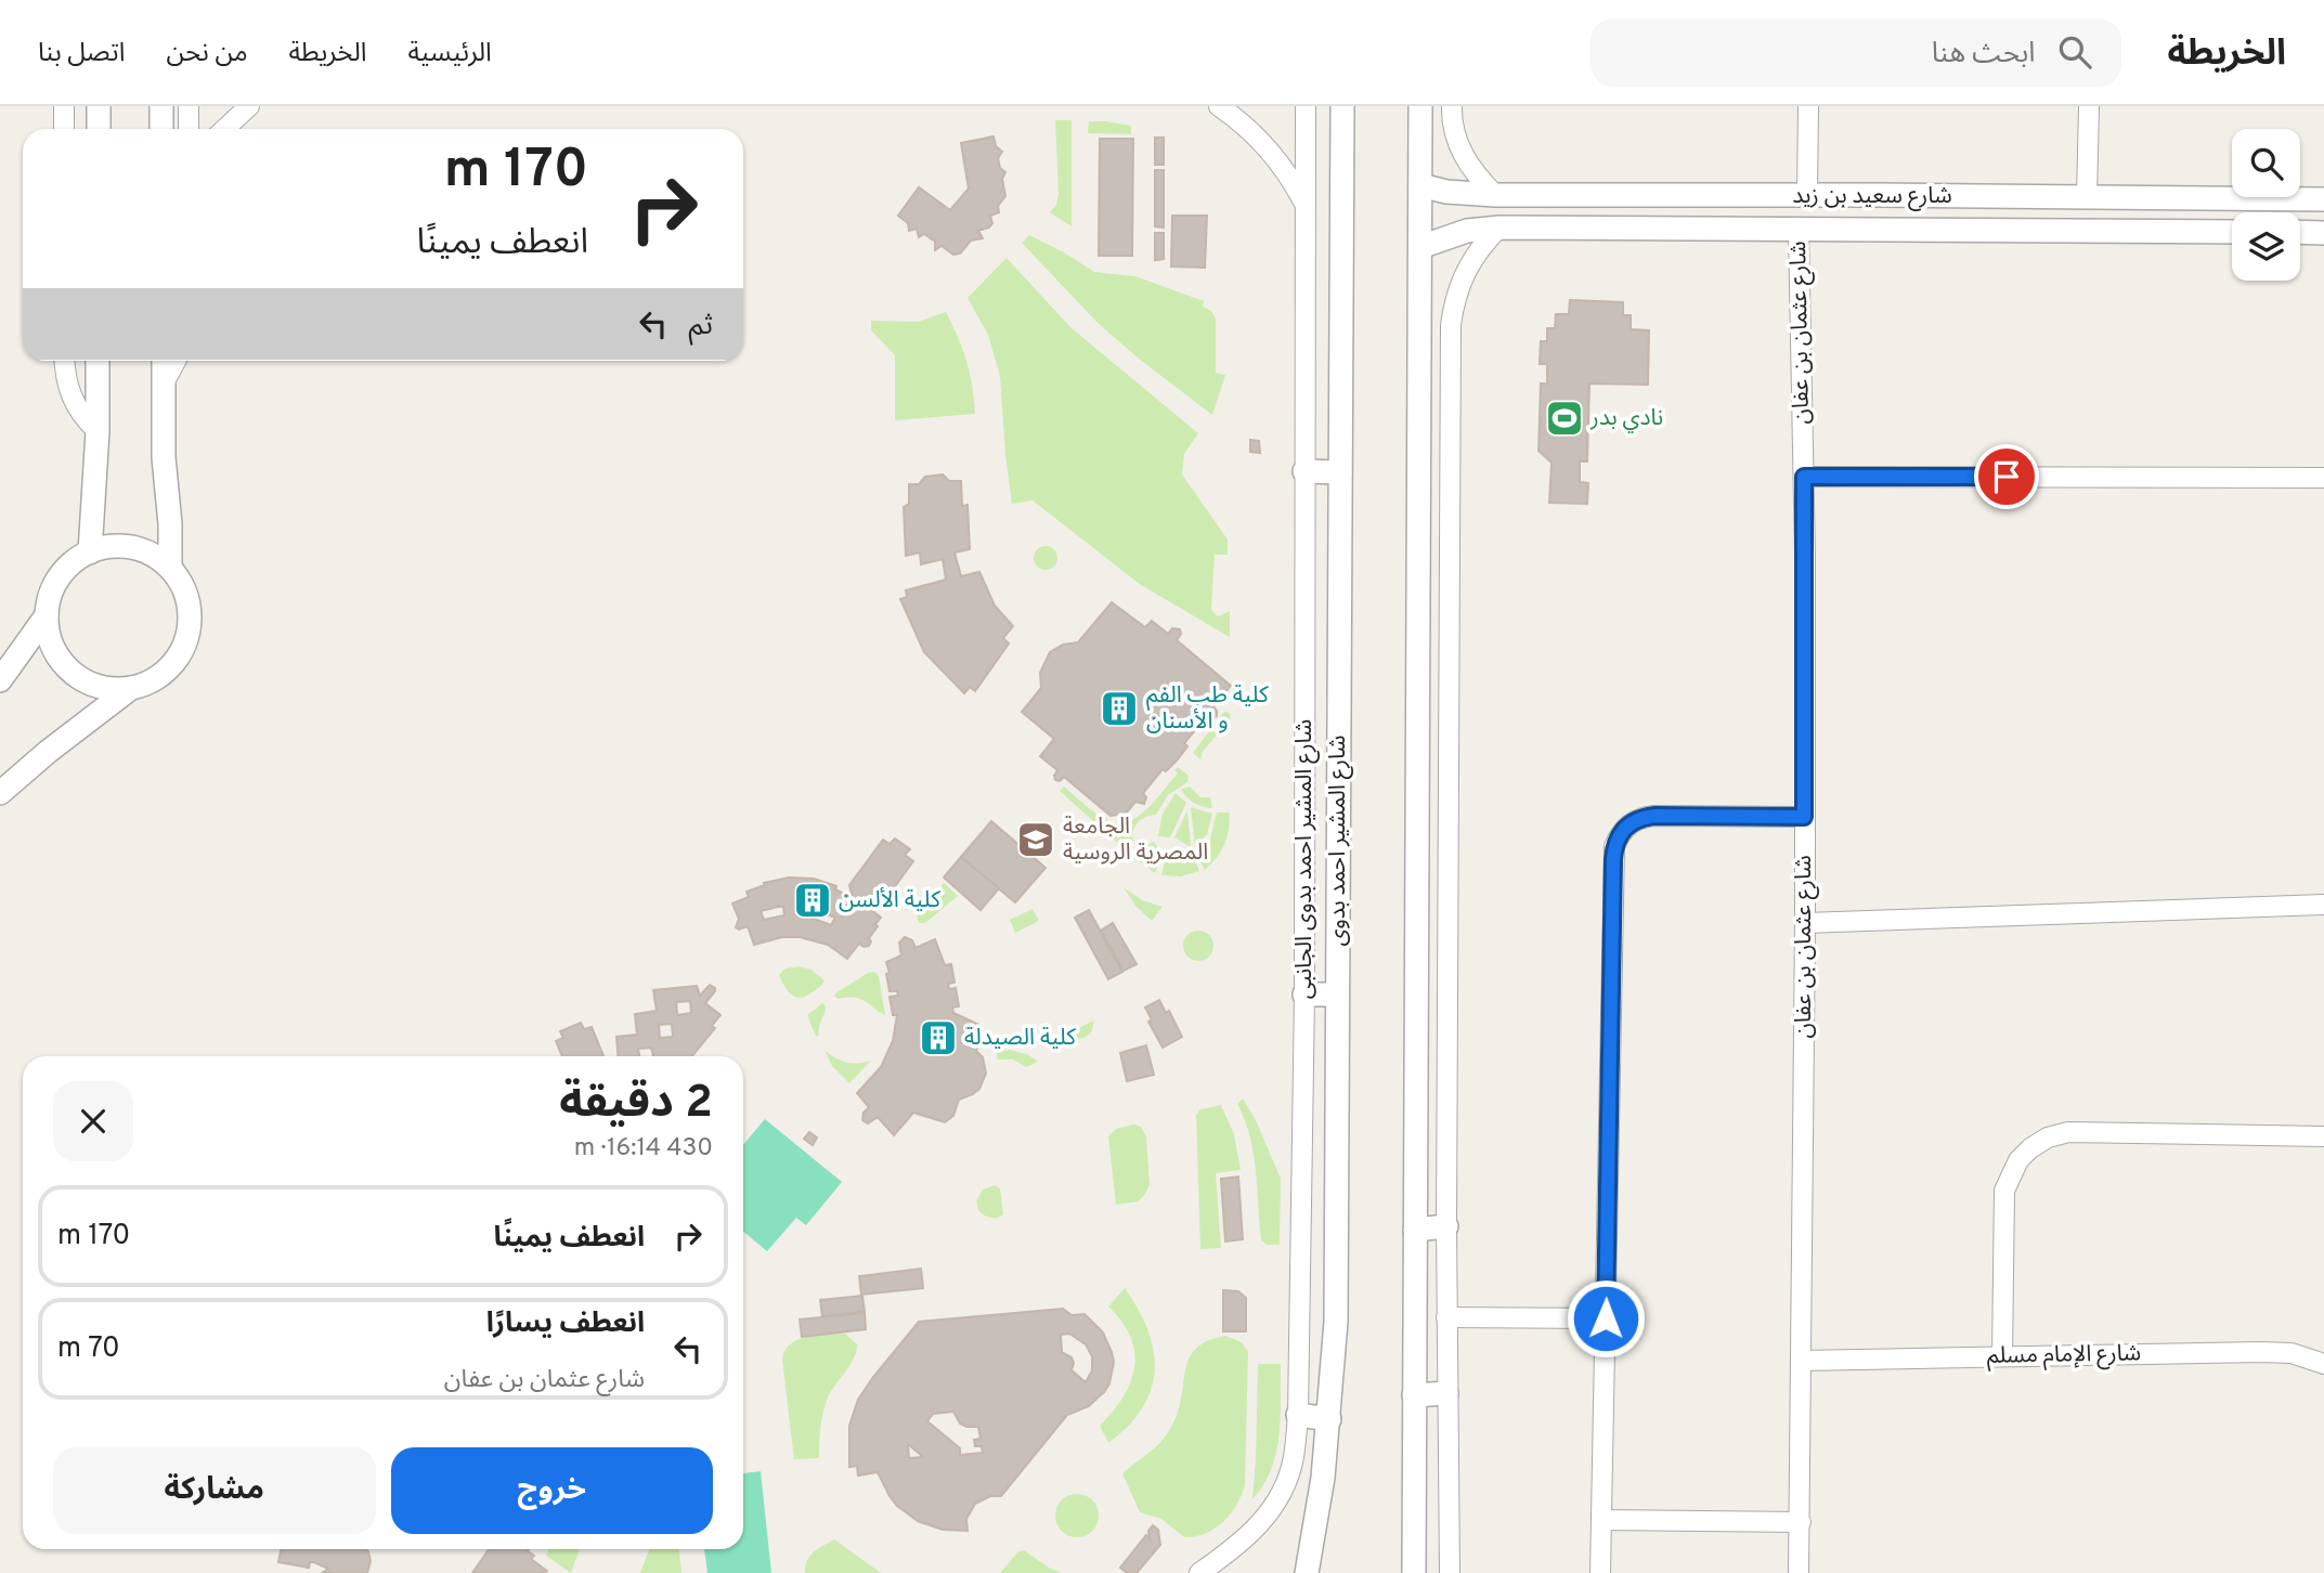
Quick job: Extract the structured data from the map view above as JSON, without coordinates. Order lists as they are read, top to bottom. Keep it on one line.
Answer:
{"streets":{"street":["شارع سعيد بن زيد","شارع عثمان بن عفان","شارع المشير احمد بدوى","شارع المشير احمد بدوى الجانبى","شارع الإمام مسلم"]},"crossings":[["شارع سعيد بن زيد","شارع عثمان بن عفان"],["شارع عثمان بن عفان","شارع الإمام مسلم"]],"places":{"sports":["نادي بدر"],"building":["كلية طب الفم و الأسنان","كلية الألسن","كلية الصيدلة"],"school or university":["الجامعة المصرية الروسية"]},"page":{"header":"الخريطة","search":"ابحث هنا","nav":["الرئيسية","الخريطة","من نحن","اتصل بنا"],"turn":["170 m","انعطف يمينًا"],"then":"ثم","heading":["2 دقيقة","430 m · 16:14"],"list":[{"name":"انعطف يمينًا","value":"170 m"},{"name":"انعطف يسارًا","note":"شارع عثمان بن عفان","value":"70 m"}],"buttons":["خروج","مشاركة"]}}
